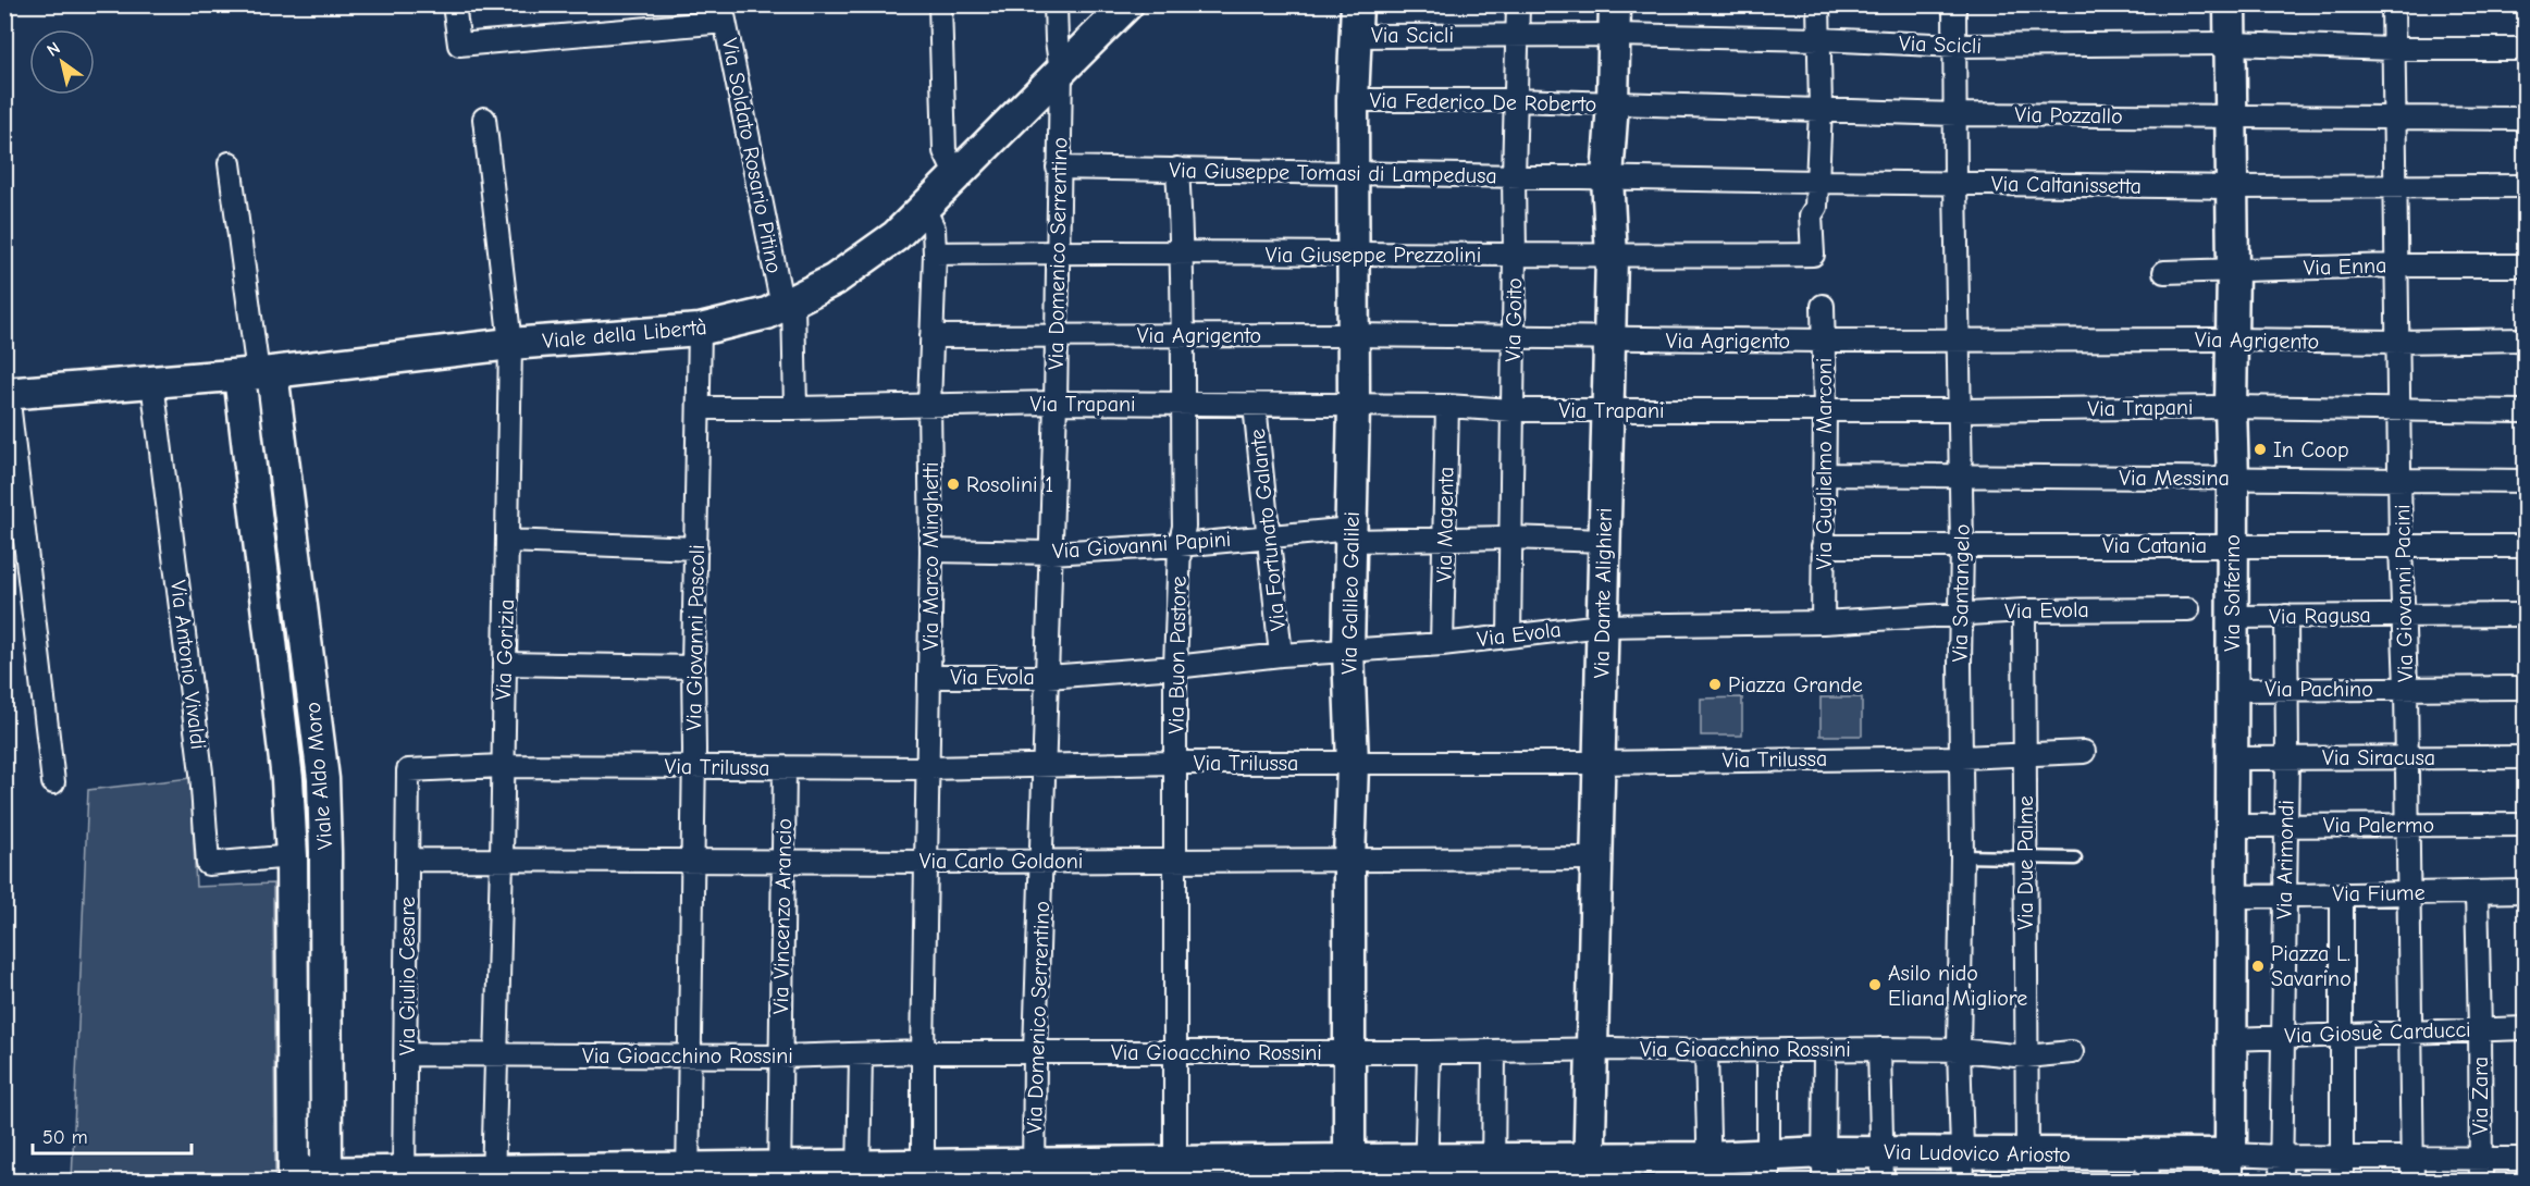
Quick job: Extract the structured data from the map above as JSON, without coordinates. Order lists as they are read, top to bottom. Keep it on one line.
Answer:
{"streets":{"street":["Via Scicli","Via Federico De Roberto","Via Pozzallo","Via Soldato Rosario Pitino","Via Giuseppe Tomasi di Lampedusa","Via Caltanissetta","Via Domenico Serrentino","Via Giuseppe Prezzolini","Via Enna","Via Goito","Viale della Libertà","Via Agrigento","Via Trapani","Via Guglielmo Marconi","Via Messina","Via Magenta","Via Fortunato Galante","Via Giovanni Papini","Via Catania","Via Marco Minghetti","Via Galileo Galilei","Via Dante Alighieri","Via Santangelo","Via Solferino","Via Giovanni Pacini","Via Evola","Via Ragusa","Via Giovanni Pascoli","Via Gorizia","Via Buon Pastore","Via Antonio Vivaldi","Via Pachino","Via Siracusa","Via Trilussa","Viale Aldo Moro","Via Palermo","Via Arimondi","Via Carlo Goldoni","Via Due Palme","Via Fiume","Via Vincenzo Arancio","Via Giulio Cesare","Via Giosuè Carducci","Via Gioacchino Rossini","Via Zara","Via Ludovico Ariosto"]},"crossings":[["Via Scicli","Via Goito"],["Via Scicli","Via Galileo Galilei"],["Via Scicli","Via Dante Alighieri"],["Via Scicli","Via Santangelo"],["Via Scicli","Via Solferino"],["Via Scicli","Via Giovanni Pacini"],["Via Federico De Roberto","Via Pozzallo"],["Via Federico De Roberto","Via Goito"],["Via Federico De Roberto","Via Galileo Galilei"],["Via Federico De Roberto","Via Dante Alighieri"],["Via Pozzallo","Via Dante Alighieri"],["Via Pozzallo","Via Santangelo"],["Via Pozzallo","Via Solferino"],["Via Pozzallo","Via Giovanni Pacini"],["Via Soldato Rosario Pitino","Viale della Libertà"],["Via Giuseppe Tomasi di Lampedusa","Via Caltanissetta"],["Via Giuseppe Tomasi di Lampedusa","Via Domenico Serrentino"],["Via Giuseppe Tomasi di Lampedusa","Via Goito"],["Via Giuseppe Tomasi di Lampedusa","Via Galileo Galilei"],["Via Giuseppe Tomasi di Lampedusa","Via Dante Alighieri"],["Via Giuseppe Tomasi di Lampedusa","Via Buon Pastore"],["Via Caltanissetta","Via Giuseppe Prezzolini"],["Via Caltanissetta","Via Dante Alighieri"],["Via Caltanissetta","Via Santangelo"],["Via Caltanissetta","Via Solferino"],["Via Caltanissetta","Via Giovanni Pacini"],["Via Domenico Serrentino","Via Giuseppe Prezzolini"],["Via Domenico Serrentino","Viale della Libertà"],["Via Domenico Serrentino","Via Agrigento"],["Via Domenico Serrentino","Via Trapani"],["Via Domenico Serrentino","Via Giovanni Papini"],["Via Domenico Serrentino","Via Evola"],["Via Domenico Serrentino","Via Trilussa"],["Via Domenico Serrentino","Via Carlo Goldoni"],["Via Domenico Serrentino","Via Gioacchino Rossini"],["Via Domenico Serrentino","Via Ludovico Ariosto"],["Via Giuseppe Prezzolini","Via Goito"],["Via Giuseppe Prezzolini","Via Marco Minghetti"],["Via Giuseppe Prezzolini","Via Galileo Galilei"],["Via Giuseppe Prezzolini","Via Dante Alighieri"],["Via Giuseppe Prezzolini","Via Buon Pastore"],["Via Enna","Via Solferino"],["Via Enna","Via Giovanni Pacini"],["Via Goito","Via Agrigento"],["Via Goito","Via Trapani"],["Via Goito","Via Giovanni Papini"],["Via Goito","Via Evola"],["Viale della Libertà","Via Marco Minghetti"],["Viale della Libertà","Via Giovanni Pascoli"],["Viale della Libertà","Via Gorizia"],["Viale della Libertà","Via Antonio Vivaldi"],["Viale della Libertà","Viale Aldo Moro"],["Via Agrigento","Via Guglielmo Marconi"],["Via Agrigento","Via Marco Minghetti"],["Via Agrigento","Via Galileo Galilei"],["Via Agrigento","Via Dante Alighieri"],["Via Agrigento","Via Santangelo"],["Via Agrigento","Via Solferino"],["Via Agrigento","Via Giovanni Pacini"],["Via Agrigento","Via Buon Pastore"],["Via Trapani","Via Guglielmo Marconi"],["Via Trapani","Via Magenta"],["Via Trapani","Via Fortunato Galante"],["Via Trapani","Via Marco Minghetti"],["Via Trapani","Via Galileo Galilei"],["Via Trapani","Via Dante Alighieri"],["Via Trapani","Via Santangelo"],["Via Trapani","Via Solferino"],["Via Trapani","Via Giovanni Pacini"],["Via Trapani","Via Giovanni Pascoli"],["Via Trapani","Via Buon Pastore"],["Via Guglielmo Marconi","Via Messina"],["Via Guglielmo Marconi","Via Catania"],["Via Guglielmo Marconi","Via Evola"],["Via Messina","Via Santangelo"],["Via Messina","Via Solferino"],["Via Messina","Via Giovanni Pacini"],["Via Magenta","Via Giovanni Papini"],["Via Magenta","Via Evola"],["Via Fortunato Galante","Via Giovanni Papini"],["Via Fortunato Galante","Via Evola"],["Via Giovanni Papini","Via Marco Minghetti"],["Via Giovanni Papini","Via Galileo Galilei"],["Via Giovanni Papini","Via Dante Alighieri"],["Via Giovanni Papini","Via Buon Pastore"],["Via Catania","Via Santangelo"],["Via Catania","Via Solferino"],["Via Catania","Via Giovanni Pacini"],["Via Marco Minghetti","Via Evola"],["Via Marco Minghetti","Via Trilussa"],["Via Marco Minghetti","Via Carlo Goldoni"],["Via Marco Minghetti","Via Gioacchino Rossini"],["Via Marco Minghetti","Via Ludovico Ariosto"],["Via Galileo Galilei","Via Evola"],["Via Galileo Galilei","Via Trilussa"],["Via Galileo Galilei","Via Carlo Goldoni"],["Via Galileo Galilei","Via Gioacchino Rossini"],["Via Galileo Galilei","Via Ludovico Ariosto"],["Via Dante Alighieri","Via Evola"],["Via Dante Alighieri","Via Trilussa"],["Via Dante Alighieri","Via Carlo Goldoni"],["Via Dante Alighieri","Via Gioacchino Rossini"],["Via Dante Alighieri","Via Ludovico Ariosto"],["Via Santangelo","Via Evola"],["Via Santangelo","Via Trilussa"],["Via Santangelo","Via Gioacchino Rossini"],["Via Santangelo","Via Ludovico Ariosto"],["Via Solferino","Via Ragusa"],["Via Solferino","Via Pachino"],["Via Solferino","Via Siracusa"],["Via Solferino","Via Palermo"],["Via Solferino","Via Fiume"],["Via Solferino","Via Giosuè Carducci"],["Via Solferino","Via Ludovico Ariosto"],["Via Giovanni Pacini","Via Ragusa"],["Via Giovanni Pacini","Via Pachino"],["Via Giovanni Pacini","Via Siracusa"],["Via Giovanni Pacini","Via Palermo"],["Via Giovanni Pacini","Via Fiume"],["Via Giovanni Pacini","Via Giosuè Carducci"],["Via Giovanni Pacini","Via Ludovico Ariosto"],["Via Evola","Via Buon Pastore"],["Via Evola","Via Due Palme"],["Via Ragusa","Via Arimondi"],["Via Giovanni Pascoli","Via Trilussa"],["Via Giovanni Pascoli","Via Carlo Goldoni"],["Via Giovanni Pascoli","Via Gioacchino Rossini"],["Via Giovanni Pascoli","Via Ludovico Ariosto"],["Via Gorizia","Via Trilussa"],["Via Gorizia","Via Carlo Goldoni"],["Via Gorizia","Via Gioacchino Rossini"],["Via Gorizia","Via Ludovico Ariosto"],["Via Buon Pastore","Via Trilussa"],["Via Buon Pastore","Via Carlo Goldoni"],["Via Buon Pastore","Via Gioacchino Rossini"],["Via Buon Pastore","Via Ludovico Ariosto"],["Via Pachino","Via Arimondi"],["Via Siracusa","Via Arimondi"],["Via Trilussa","Via Due Palme"],["Via Trilussa","Via Vincenzo Arancio"],["Via Trilussa","Via Giulio Cesare"],["Viale Aldo Moro","Via Ludovico Ariosto"],["Via Palermo","Via Arimondi"],["Via Arimondi","Via Fiume"],["Via Arimondi","Via Giosuè Carducci"],["Via Arimondi","Via Ludovico Ariosto"],["Via Carlo Goldoni","Via Vincenzo Arancio"],["Via Carlo Goldoni","Via Giulio Cesare"],["Via Due Palme","Via Gioacchino Rossini"],["Via Due Palme","Via Ludovico Ariosto"],["Via Fiume","Via Zara"],["Via Vincenzo Arancio","Via Gioacchino Rossini"],["Via Vincenzo Arancio","Via Ludovico Ariosto"],["Via Giulio Cesare","Via Gioacchino Rossini"],["Via Giulio Cesare","Via Ludovico Ariosto"],["Via Giosuè Carducci","Via Zara"],["Via Zara","Via Ludovico Ariosto"]],"places":["In Coop","Rosolini 1","Piazza Grande","Piazza L. Savarino","Asilo nido Eliana Migliore"],"scale_bar":"50 m","north":"top left"}
